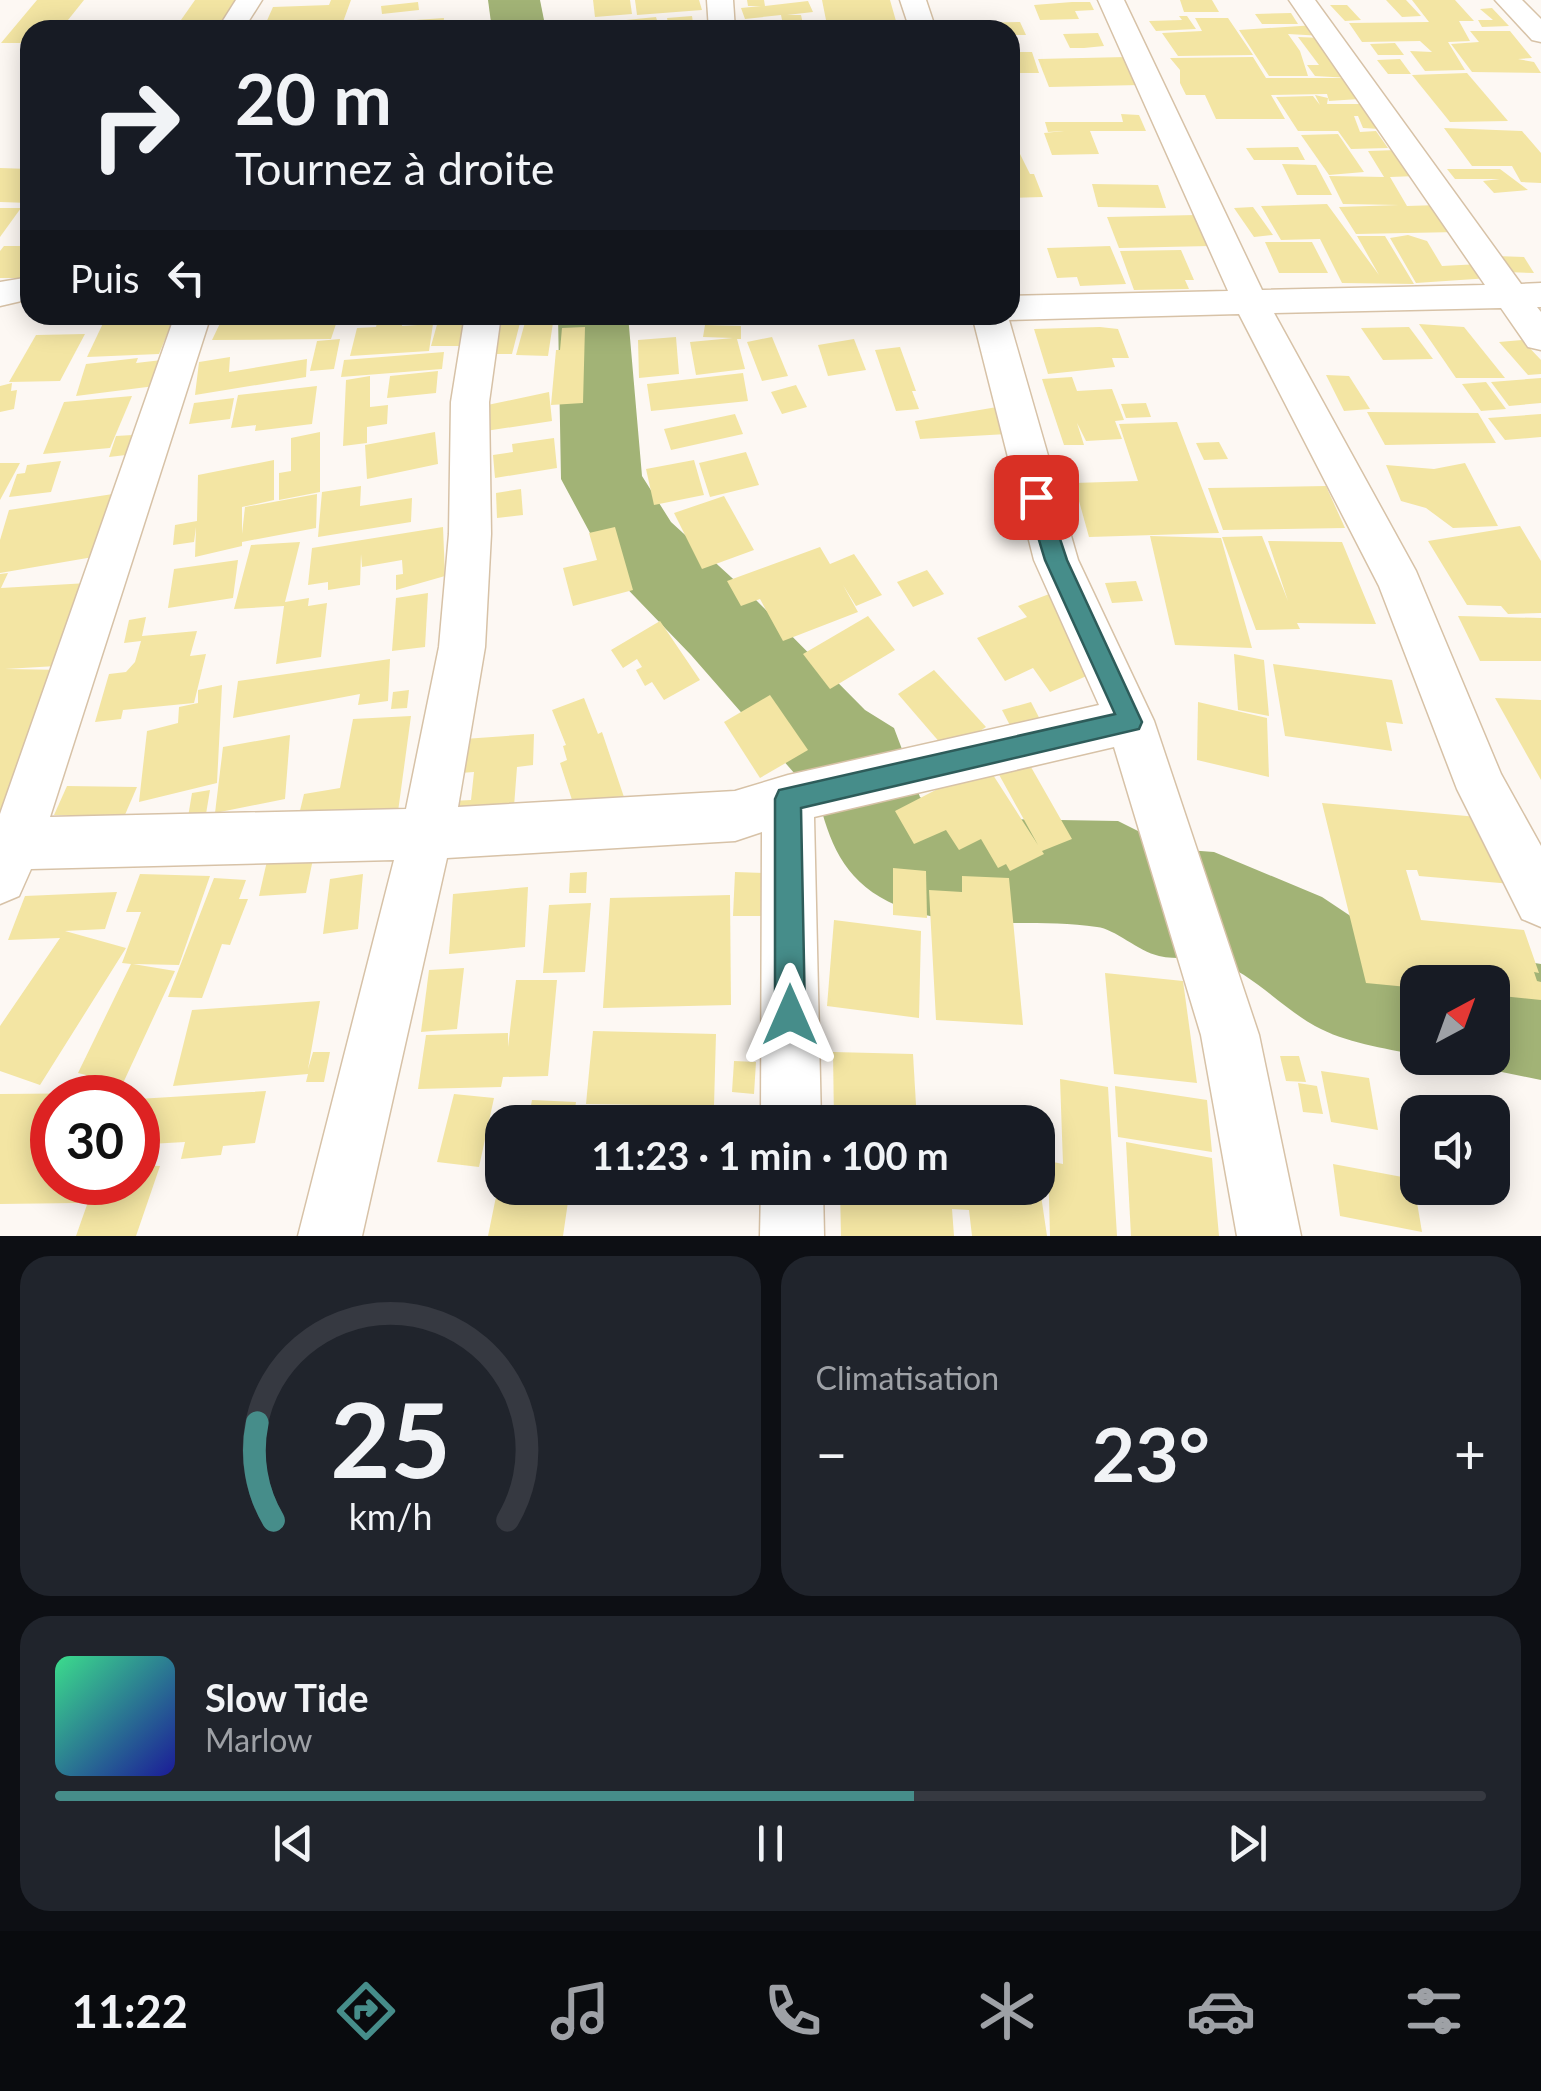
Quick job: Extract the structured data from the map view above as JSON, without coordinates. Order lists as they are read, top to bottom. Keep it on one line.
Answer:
{"north":"top right","page":{"turn":["20 m","Tournez à droite"],"then":"Puis","limit":"30","trip":"11:23 · 1 min · 100 m","tile":"Climatisation","heat":["−","23°","+"],"song":["Slow Tide","Marlow"],"tabs":"11:22","gauge":["25","km/h"]}}
